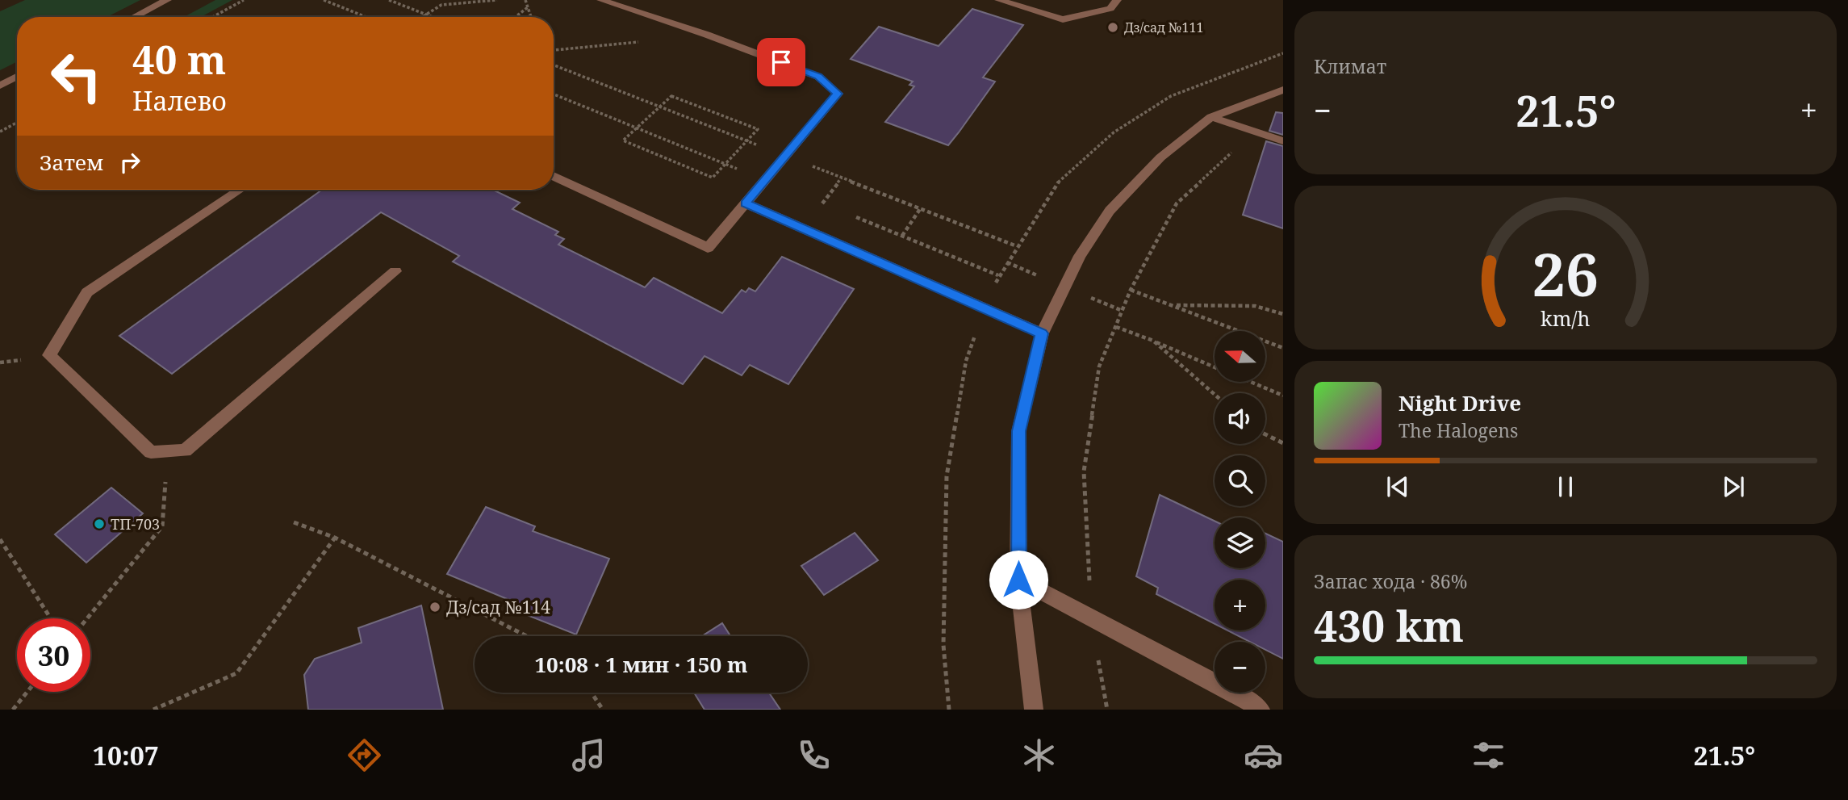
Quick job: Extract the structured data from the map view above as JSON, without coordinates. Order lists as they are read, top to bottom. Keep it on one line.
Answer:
{"places":["Дз/сад №111","ТП-703","Дз/сад №114"],"north":"left","page":{"tile":["Климат",["Запас хода · 86%","430 km"]],"turn":["40 m","Налево"],"heat":["−","21.5°","+"],"then":"Затем","map_buttons":["+","−"],"song":["Night Drive","The Halogens"],"limit":"30","trip":"10:08 · 1 мин · 150 m","tabs":["10:07","21.5°"],"gauge":["26","km/h"]}}
